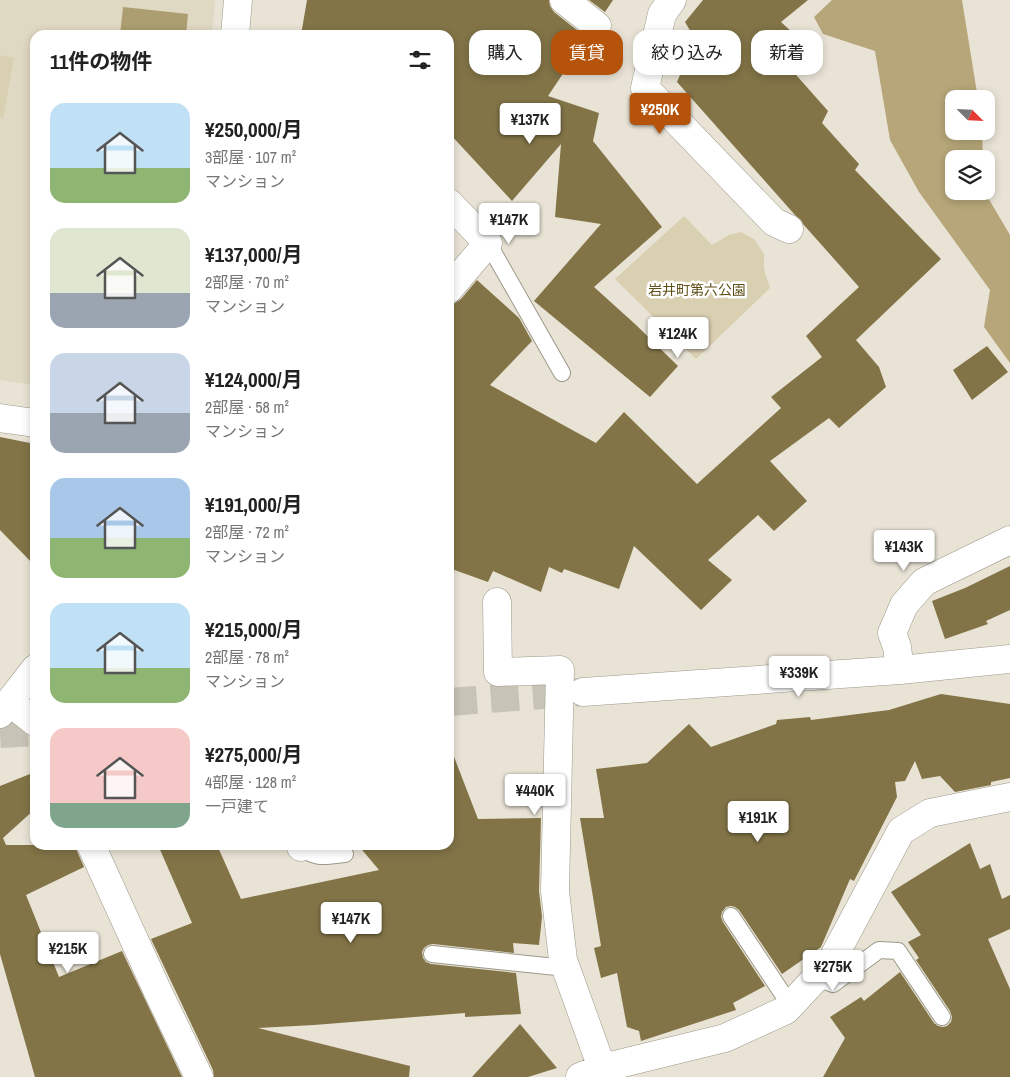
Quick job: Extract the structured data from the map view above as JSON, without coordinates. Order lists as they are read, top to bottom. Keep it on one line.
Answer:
{"parks":["岩井町第六公園"],"north":"bottom right","page":{"chip":["購入","賃貸","絞り込み","新着"],"heading":"11件の物件","list":[{"name":"¥250,000/月","note":"3部屋 · 107 m² · マンション"},{"name":"¥137,000/月","note":"2部屋 · 70 m² · マンション"},{"name":"¥124,000/月","note":"2部屋 · 58 m² · マンション"},{"name":"¥191,000/月","note":"2部屋 · 72 m² · マンション"},{"name":"¥215,000/月","note":"2部屋 · 78 m² · マンション"},{"name":"¥275,000/月","note":"4部屋 · 128 m² · 一戸建て"}],"price":["¥250K","¥137K","¥147K","¥124K","¥143K","¥339K","¥440K","¥191K","¥147K","¥215K","¥275K"]}}
